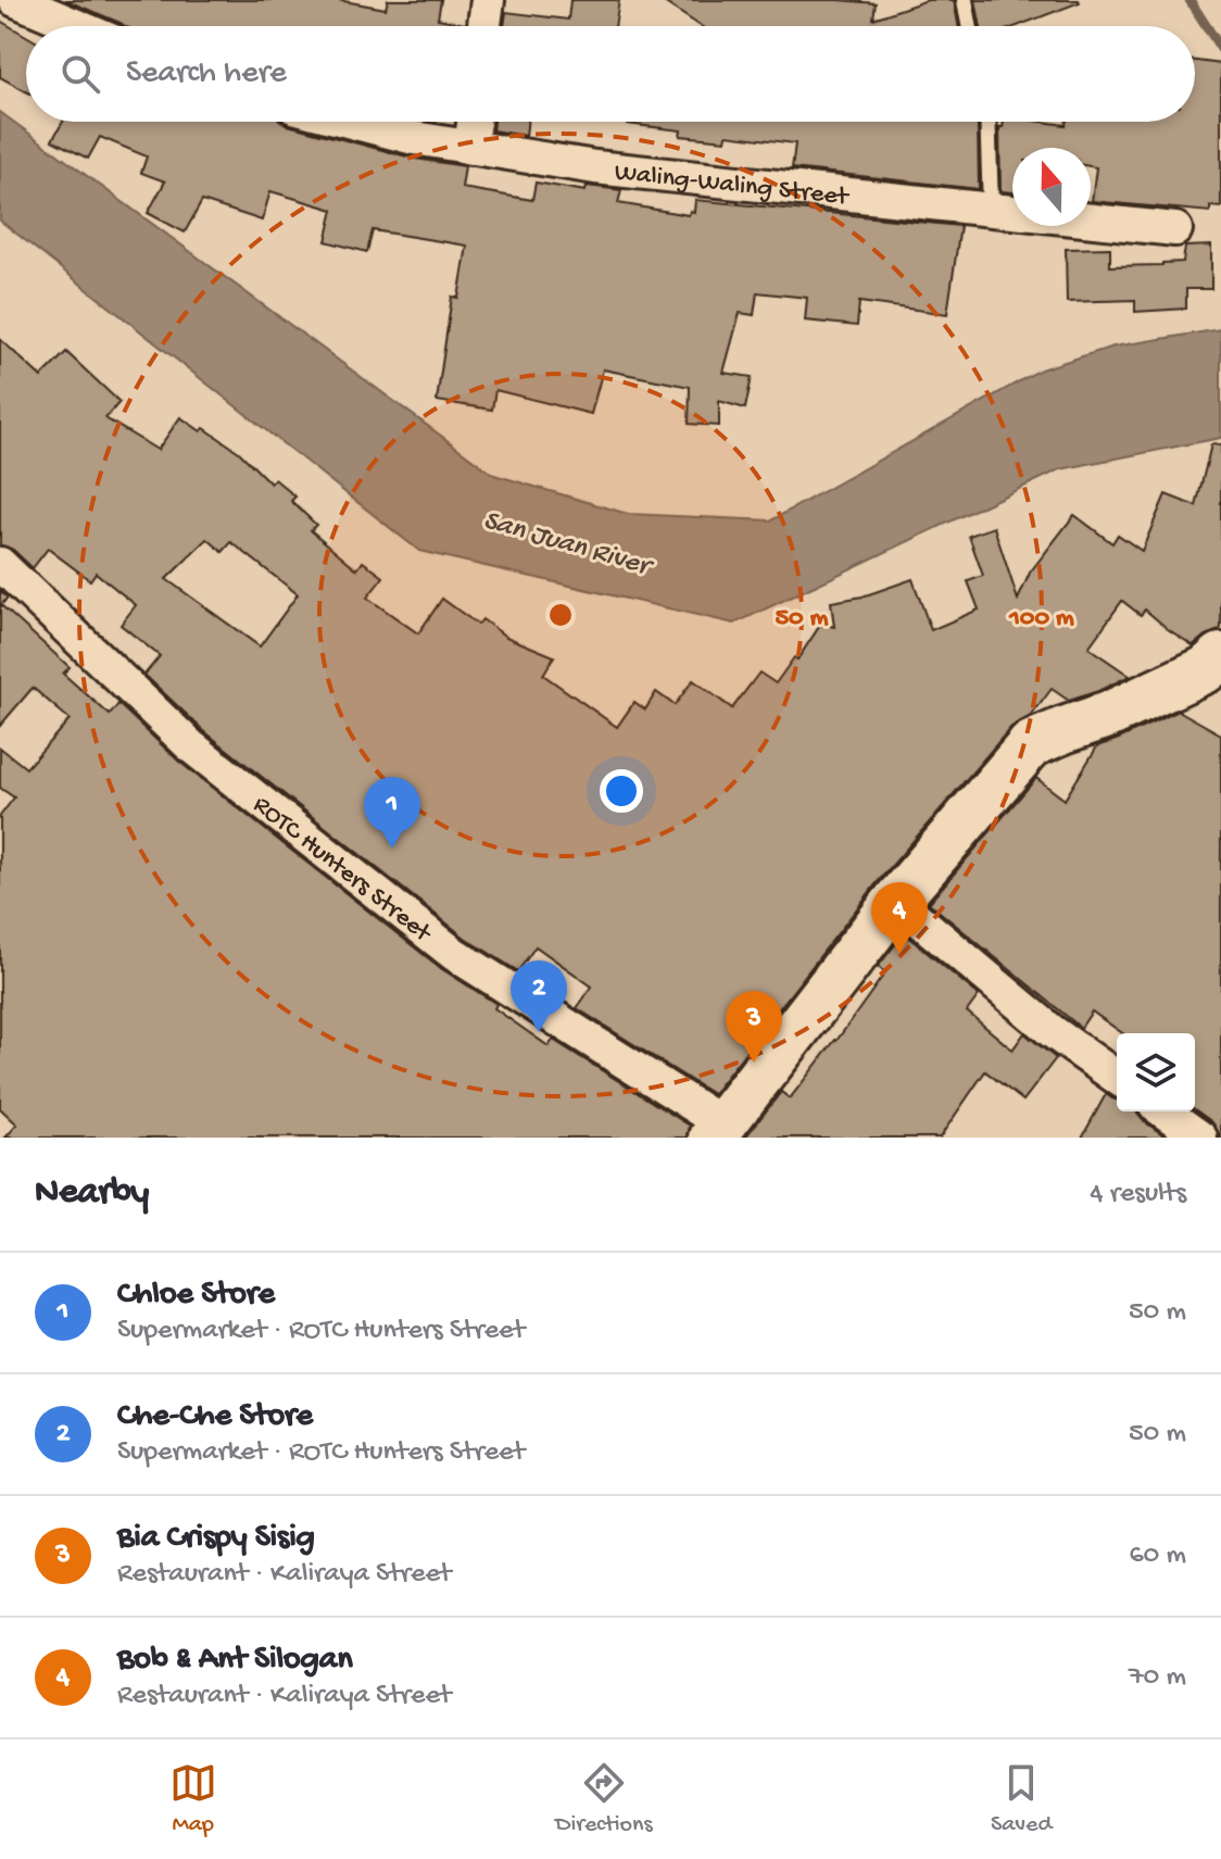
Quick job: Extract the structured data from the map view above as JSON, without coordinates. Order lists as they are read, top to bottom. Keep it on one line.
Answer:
{"streets":{"street":["Waling-Waling Street","ROTC Hunters Street"]},"water":["San Juan River"],"north":"top","page":{"search":"Search here","pins":["1","4","2","3"],"heading":["Nearby","4 results"],"list":[{"mark":"1","name":"Chloe Store","note":"Supermarket · ROTC Hunters Street","value":"50 m"},{"mark":"2","name":"Che-Che Store","note":"Supermarket · ROTC Hunters Street","value":"50 m"},{"mark":"3","name":"Bia Crispy Sisig","note":"Restaurant · Kaliraya Street","value":"60 m"},{"mark":"4","name":"Bob & Ant Silogan","note":"Restaurant · Kaliraya Street","value":"70 m"}],"nav":["Map","Directions","Saved"]},"rings":["50 m","100 m"]}
